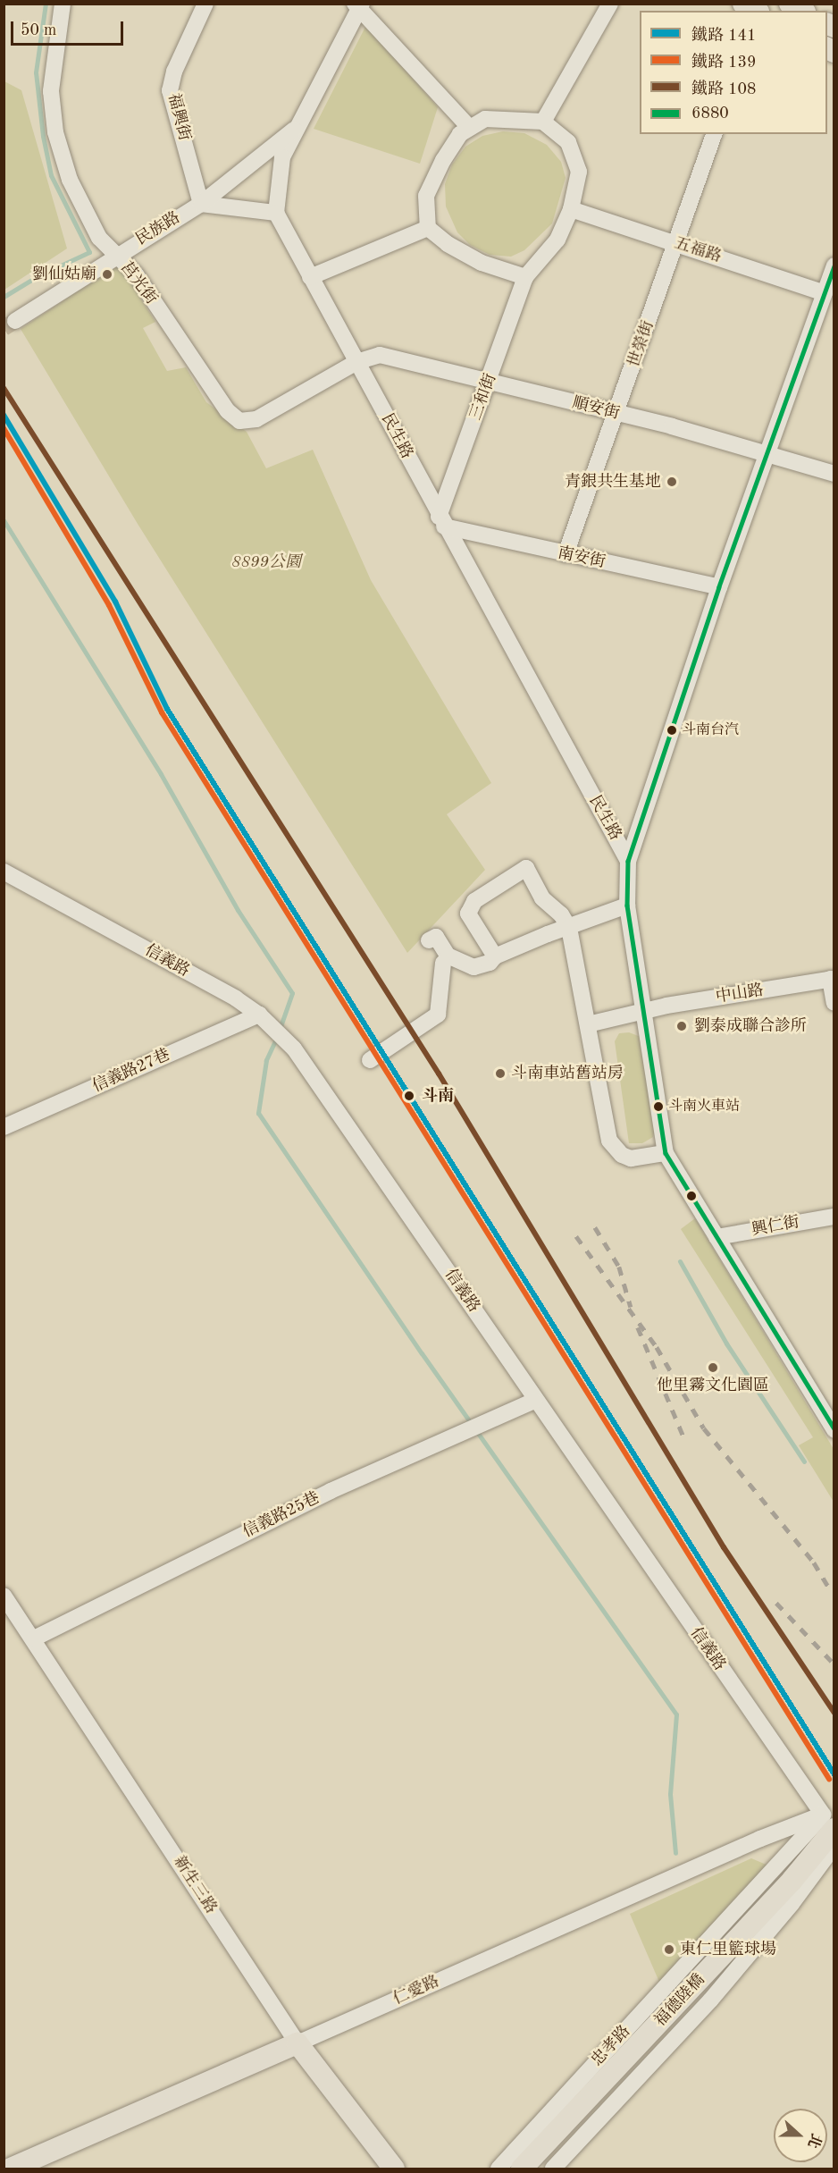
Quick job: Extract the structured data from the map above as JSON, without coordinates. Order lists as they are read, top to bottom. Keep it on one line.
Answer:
{"streets":{"main road":["新生三路","仁愛路","福德陸橋"],"street":["福興街","民族路","五福路","莒光街","世榮街","三和街","順安街","民生路","南安街","信義路","中山路","信義路27巷","興仁街","信義路25巷","忠孝路"]},"crossings":[["福興街","民族路"],["民族路","莒光街"],["五福路","世榮街"],["五福路","三和街"],["莒光街","順安街"],["莒光街","民生路"],["世榮街","順安街"],["世榮街","南安街"],["三和街","順安街"],["三和街","民生路"],["三和街","南安街"],["順安街","民生路"],["民生路","南安街"],["信義路","信義路27巷"],["信義路","信義路25巷"],["信義路","仁愛路"],["信義路","福德陸橋"],["信義路","忠孝路"],["信義路25巷","新生三路"],["新生三路","仁愛路"],["仁愛路","福德陸橋"],["仁愛路","忠孝路"],["福德陸橋","忠孝路"]],"parks":["8899公園"],"places":["劉仙姑廟","青銀共生基地","斗南台汽","劉泰成聯合診所","斗南車站舊站房","斗南","斗南火車站","他里霧文化園區","東仁里籃球場"],"lines":["transit line 6880","rail line 108","rail line 141","rail line 139"],"legend":["鐵路 141","鐵路 139","鐵路 108","6880"],"scale_bar":"50 m","north":"right"}
